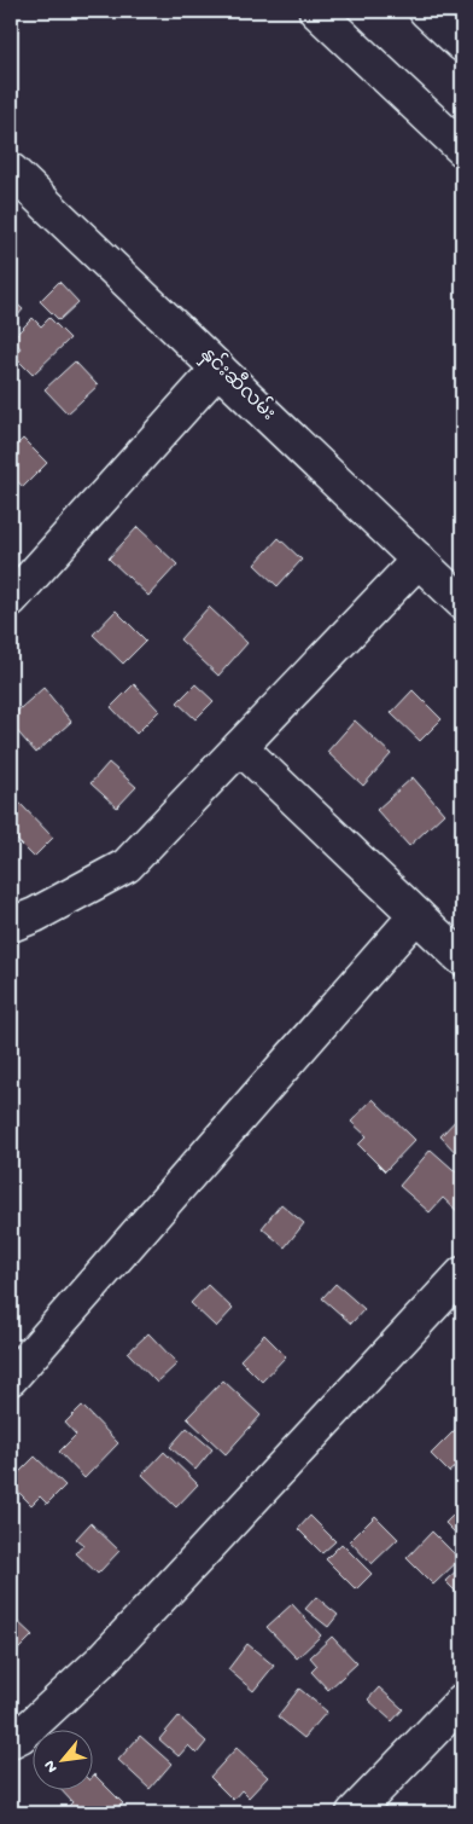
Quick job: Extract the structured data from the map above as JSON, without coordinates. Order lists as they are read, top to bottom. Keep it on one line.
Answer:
{"streets":{"street":["နှင်းဆီလမ်း"]},"north":"bottom left"}
